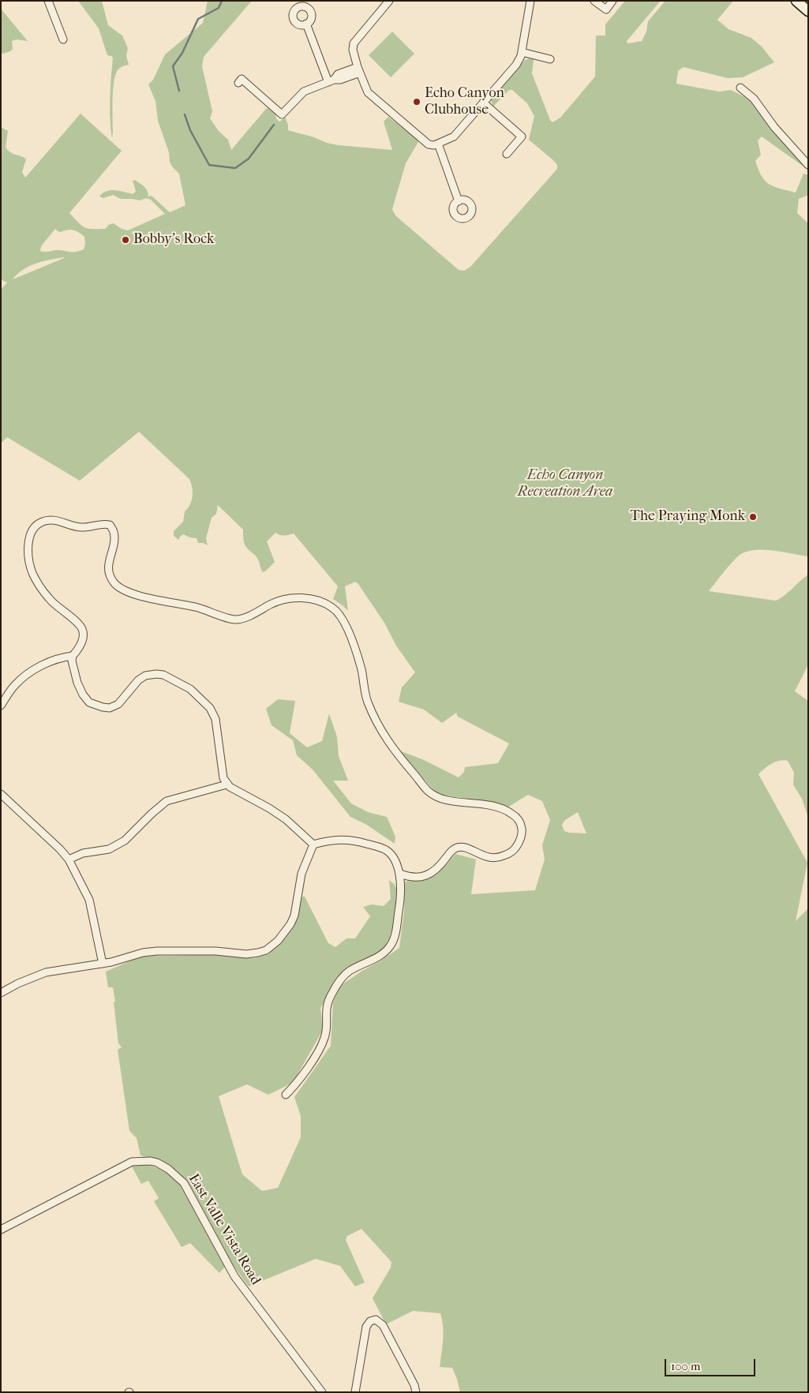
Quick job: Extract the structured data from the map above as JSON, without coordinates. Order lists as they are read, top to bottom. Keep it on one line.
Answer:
{"streets":{"street":["East Valle Vista Road"]},"parks":["Echo Canyon Recreation Area"],"places":["Echo Canyon Clubhouse","Bobby's Rock","The Praying Monk"],"scale_bar":"100 m"}
